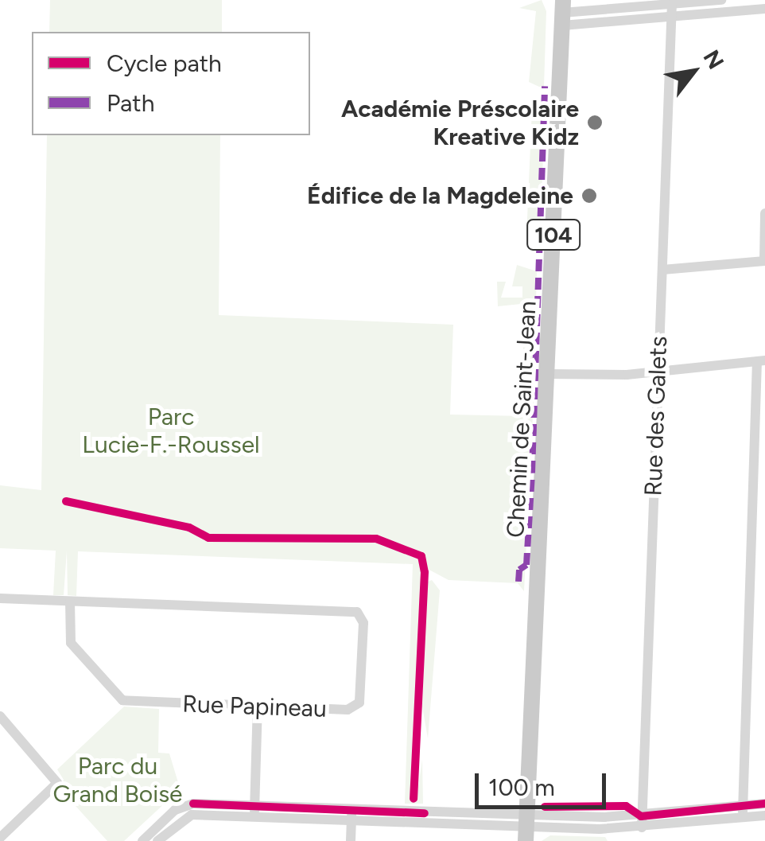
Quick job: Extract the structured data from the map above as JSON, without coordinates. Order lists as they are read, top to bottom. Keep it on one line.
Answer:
{"streets":{"main road":["104","Chemin de Saint-Jean"],"street":["Rue des Galets","Rue Papineau"]},"parks":["Parc Lucie-F.-Roussel","Parc du Grand Boisé"],"places":["Académie Préscolaire Kreative Kidz","Édifice de la Magdeleine"],"legend":["Cycle path","Path"],"scale_bar":"100 m","north":"top right"}
